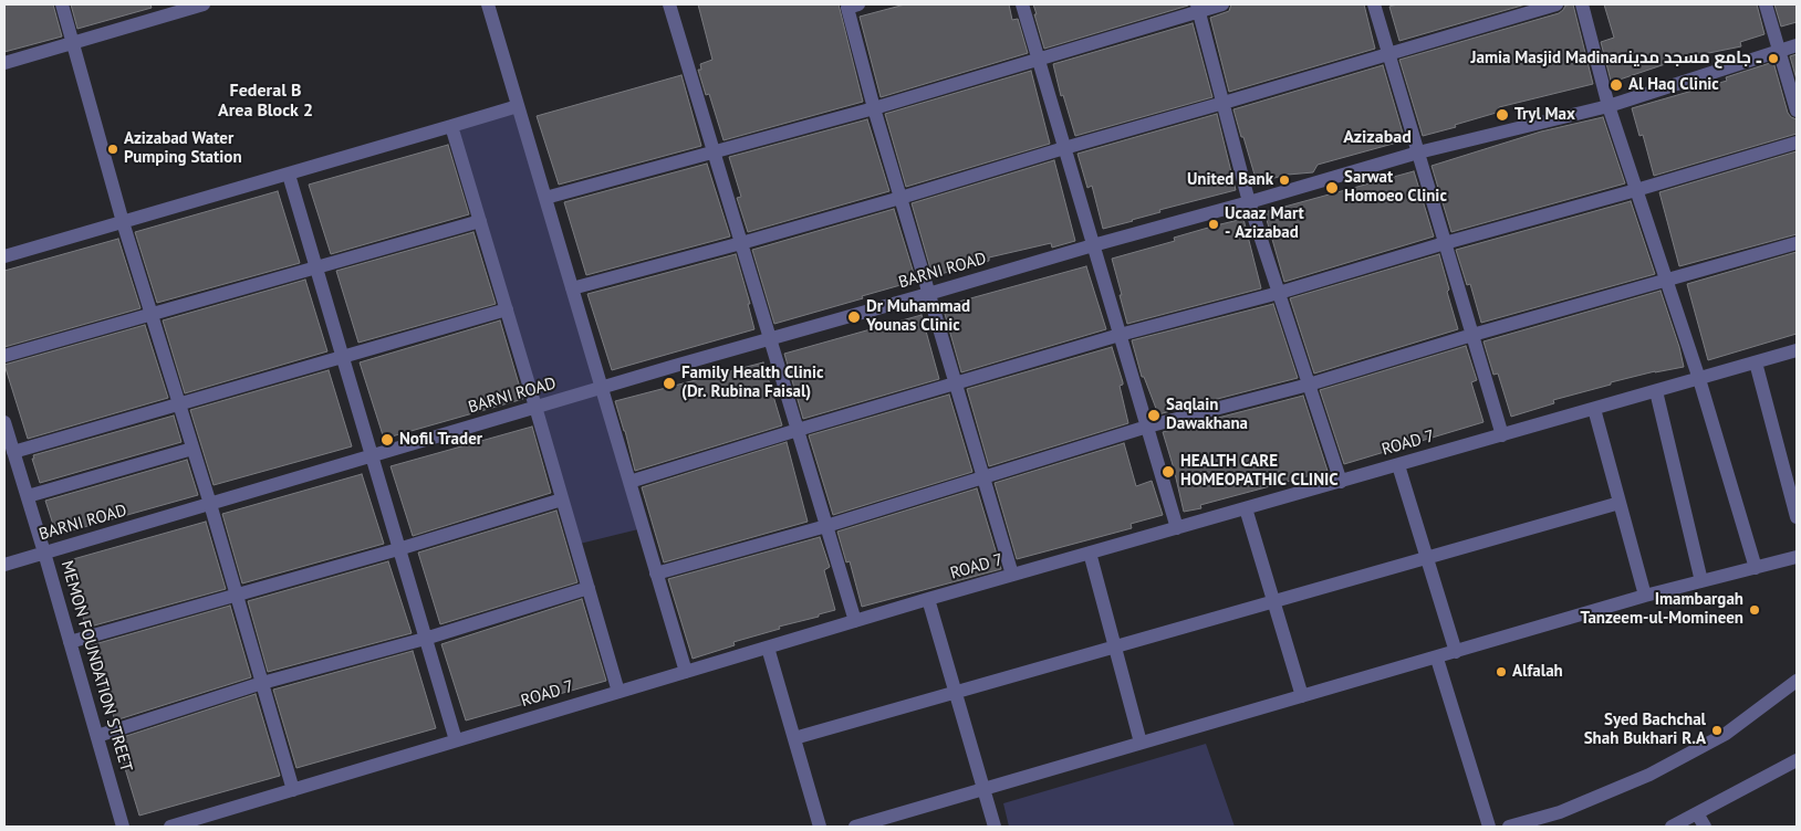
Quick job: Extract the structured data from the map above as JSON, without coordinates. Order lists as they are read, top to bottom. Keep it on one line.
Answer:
{"streets":{"street":["BARNI ROAD","ROAD 7","MEMON FOUNDATION STREET"]},"crossings":[["BARNI ROAD","MEMON FOUNDATION STREET"]],"districts":["Federal B Area Block 2","Azizabad"],"places":["Jamia Masjid Madina۔ جامع مسجد مدینہ","Al Haq Clinic","Tryl Max","Azizabad Water Pumping Station","United Bank","Sarwat Homoeo Clinic","Ucaaz Mart - Azizabad","Dr Muhammad Younas Clinic","Family Health Clinic (Dr. Rubina Faisal)","Saqlain Dawakhana","Nofil Trader","HEALTH CARE HOMEOPATHIC CLINIC","Imambargah Tanzeem-ul-Momineen","Alfalah","Syed Bachchal Shah Bukhari R.A"]}
